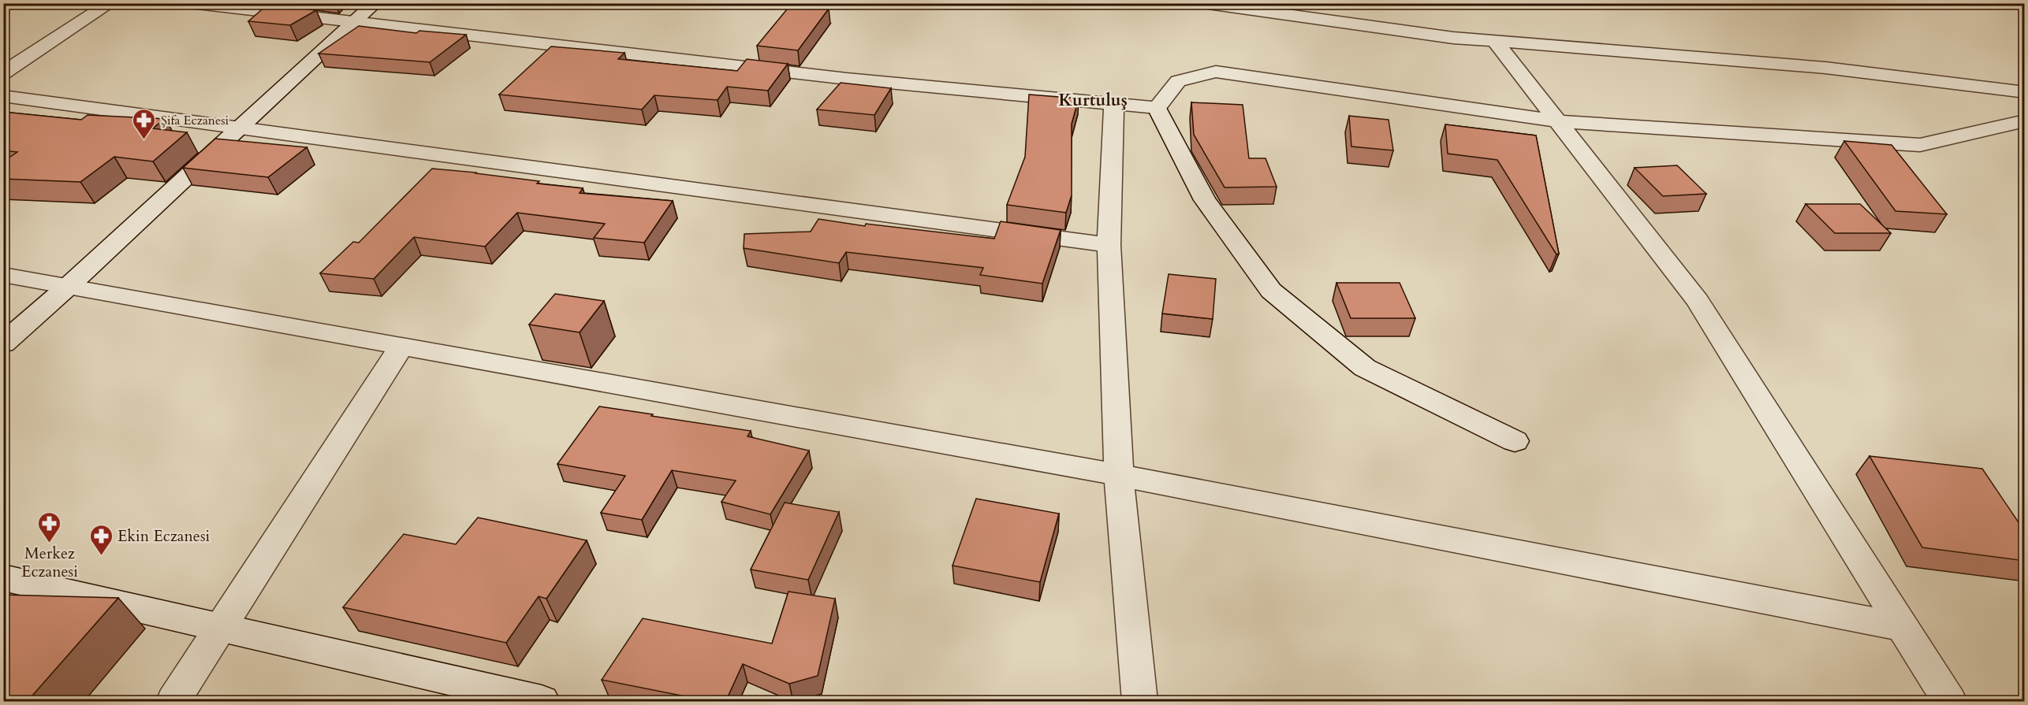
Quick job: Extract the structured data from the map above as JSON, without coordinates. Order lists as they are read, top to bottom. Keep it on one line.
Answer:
{"districts":["Kurtuluş"],"places":{"pharmacy":["Şifa Eczanesi","Merkez Eczanesi","Ekin Eczanesi"]}}
